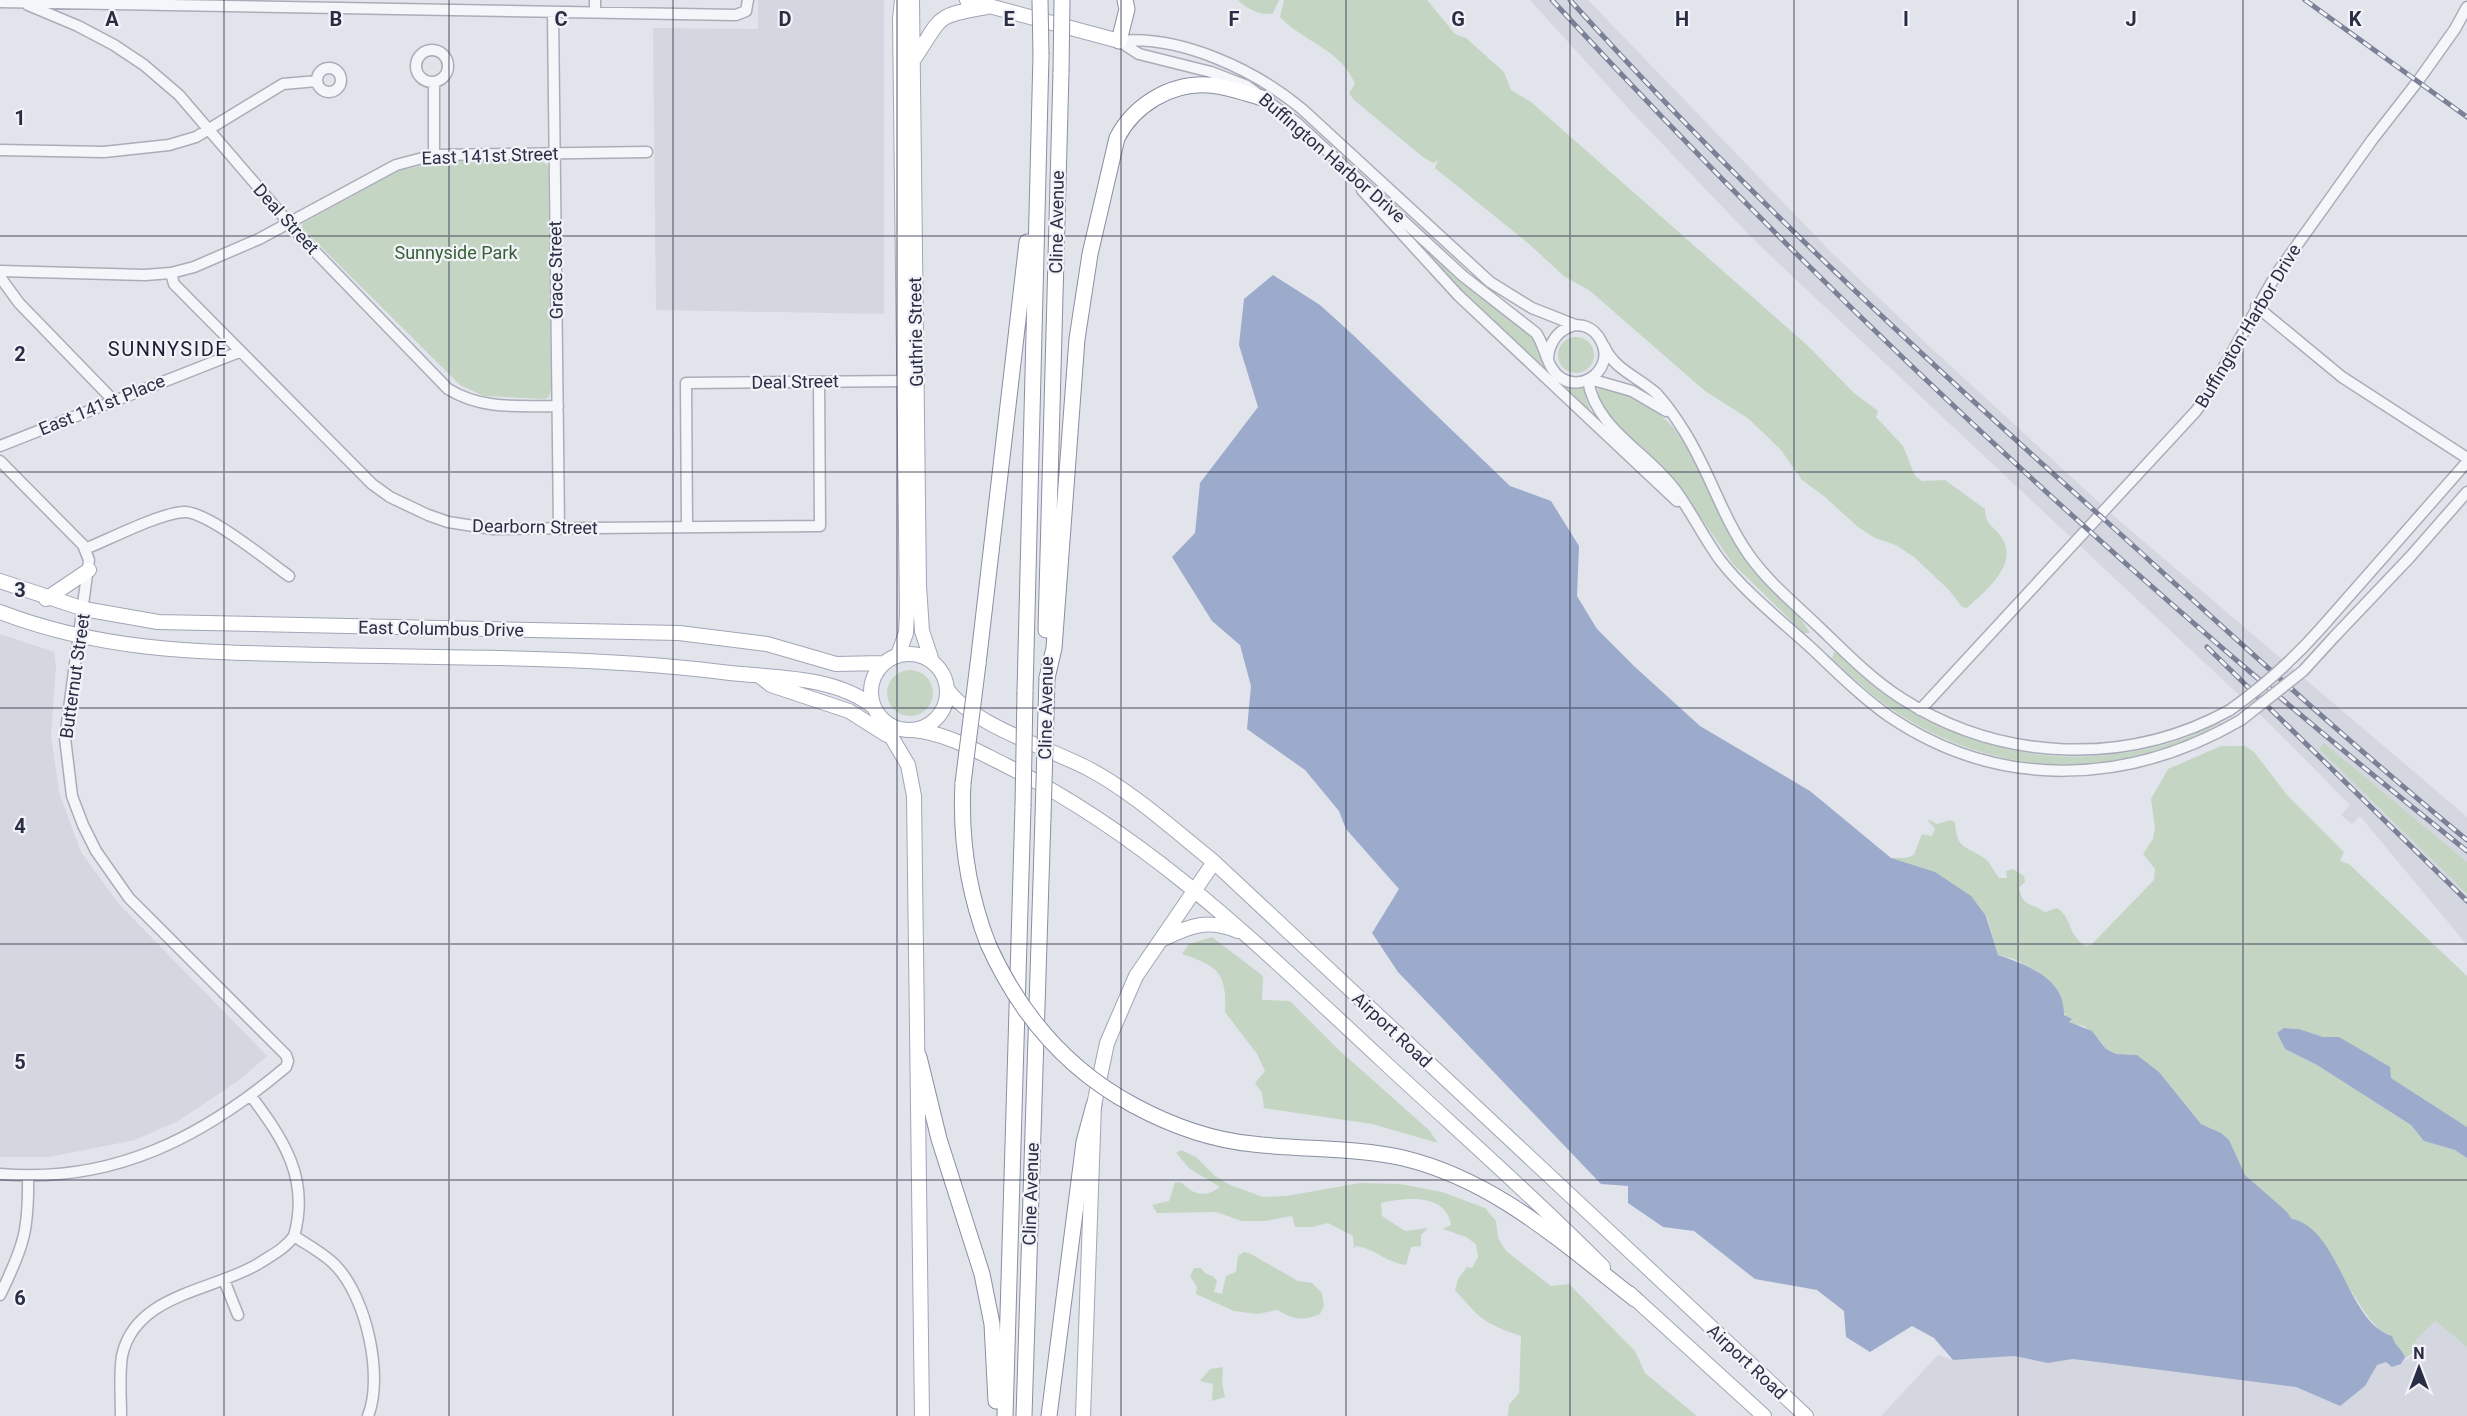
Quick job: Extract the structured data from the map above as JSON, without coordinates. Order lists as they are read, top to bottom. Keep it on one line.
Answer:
{"streets":{"highway":["Cline Avenue"],"main road":["Guthrie Street","East Columbus Drive","Airport Road"],"street":["East 141st Street","Buffington Harbor Drive","Deal Street","Grace Street","East 141st Place","Dearborn Street","Butternut Street"]},"crossings":[["East 141st Street","Deal Street"],["East 141st Street","Grace Street"],["East 141st Street","Dearborn Street"],["Deal Street","Grace Street"],["Deal Street","Guthrie Street"],["Deal Street","Dearborn Street"],["Grace Street","Dearborn Street"],["Guthrie Street","East Columbus Drive"],["Guthrie Street","Airport Road"],["East 141st Place","Dearborn Street"],["East Columbus Drive","Butternut Street"],["East Columbus Drive","Airport Road"]],"districts":["SUNNYSIDE"],"parks":["Sunnyside Park"],"north":"top","grid":{"columns":["A","B","C","D","E","F","G","H","I","J","K"],"rows":["1","2","3","4","5","6"]}}
